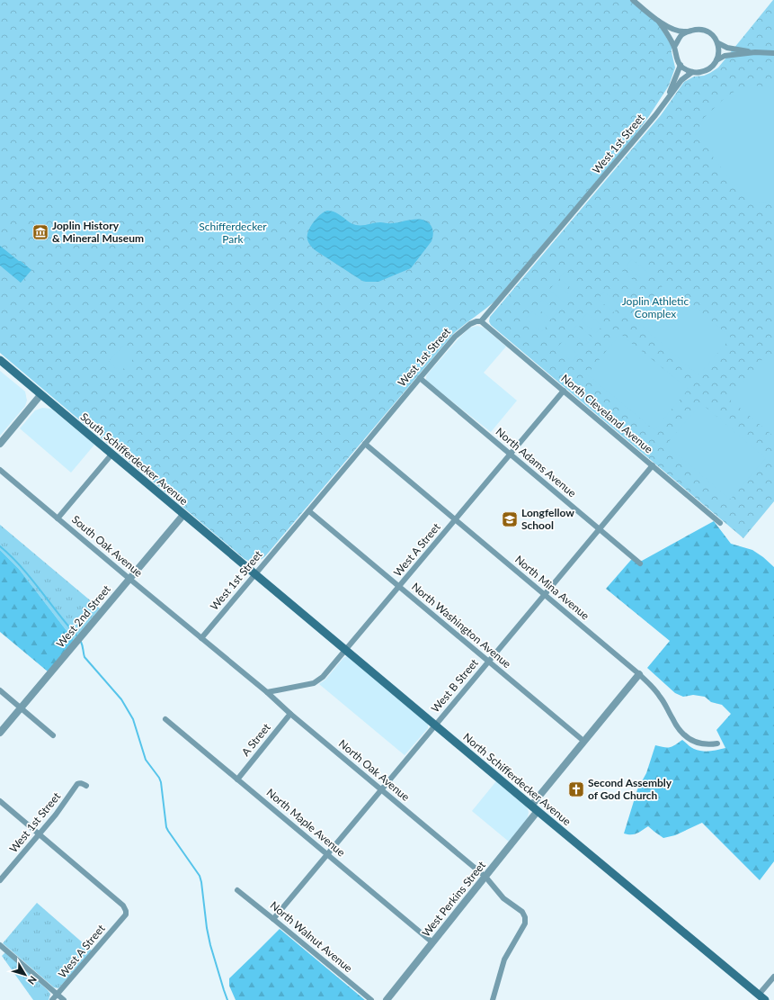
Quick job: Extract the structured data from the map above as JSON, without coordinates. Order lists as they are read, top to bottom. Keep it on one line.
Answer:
{"streets":{"main road":["South Schifferdecker Avenue","North Schifferdecker Avenue"],"street":["West 1st Street","North Cleveland Avenue","North Adams Avenue","South Oak Avenue","West A Street","North Mina Avenue","West 2nd Street","North Washington Avenue","West B Street","A Street","North Oak Avenue","North Maple Avenue","West Perkins Street","North Walnut Avenue"]},"crossings":[["West 1st Street","North Cleveland Avenue"],["West 1st Street","South Schifferdecker Avenue"],["West 1st Street","North Adams Avenue"],["West 1st Street","South Oak Avenue"],["West 1st Street","West A Street"],["West 1st Street","North Mina Avenue"],["West 1st Street","North Washington Avenue"],["West 1st Street","North Oak Avenue"],["West 1st Street","North Schifferdecker Avenue"],["North Cleveland Avenue","West A Street"],["North Cleveland Avenue","West B Street"],["South Schifferdecker Avenue","West 2nd Street"],["South Schifferdecker Avenue","North Schifferdecker Avenue"],["North Adams Avenue","West A Street"],["North Adams Avenue","West B Street"],["South Oak Avenue","West 2nd Street"],["South Oak Avenue","North Oak Avenue"],["West A Street","North Mina Avenue"],["West A Street","North Washington Avenue"],["West A Street","North Oak Avenue"],["West A Street","North Schifferdecker Avenue"],["North Mina Avenue","West B Street"],["North Mina Avenue","West Perkins Street"],["North Washington Avenue","West B Street"],["North Washington Avenue","West Perkins Street"],["West B Street","North Oak Avenue"],["West B Street","North Schifferdecker Avenue"],["West B Street","North Maple Avenue"],["West B Street","North Walnut Avenue"],["A Street","North Oak Avenue"],["A Street","North Maple Avenue"],["North Oak Avenue","West Perkins Street"],["North Schifferdecker Avenue","West Perkins Street"],["North Maple Avenue","West Perkins Street"]],"parks":["Schifferdecker Park","Joplin Athletic Complex"],"places":{"museum":["Joplin History & Mineral Museum"],"school or university":["Longfellow School"],"church":["Second Assembly of God Church"]},"north":"bottom right"}
